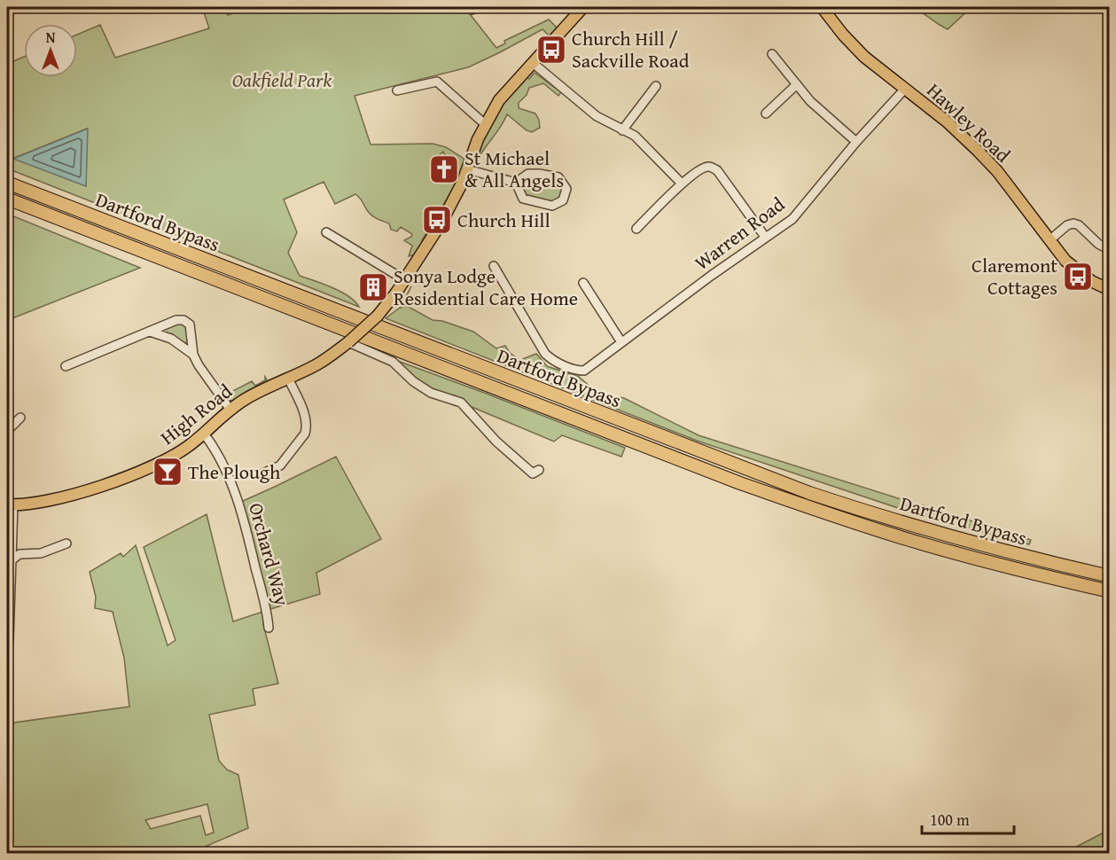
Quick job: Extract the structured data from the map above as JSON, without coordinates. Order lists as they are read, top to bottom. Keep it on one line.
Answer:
{"streets":{"highway":["Dartford Bypass"],"main road":["Hawley Road","High Road"],"street":["Warren Road","Orchard Way"]},"crossings":[["Hawley Road","Warren Road"],["High Road","Orchard Way"]],"parks":["Oakfield Park"],"places":{"bus stop":["Church Hill / Sackville Road","Church Hill","Claremont Cottages"],"church":["St Michael & All Angels"],"building":["Sonya Lodge Residential Care Home"],"bar":["The Plough"]},"scale_bar":"100 m","north":"top"}
